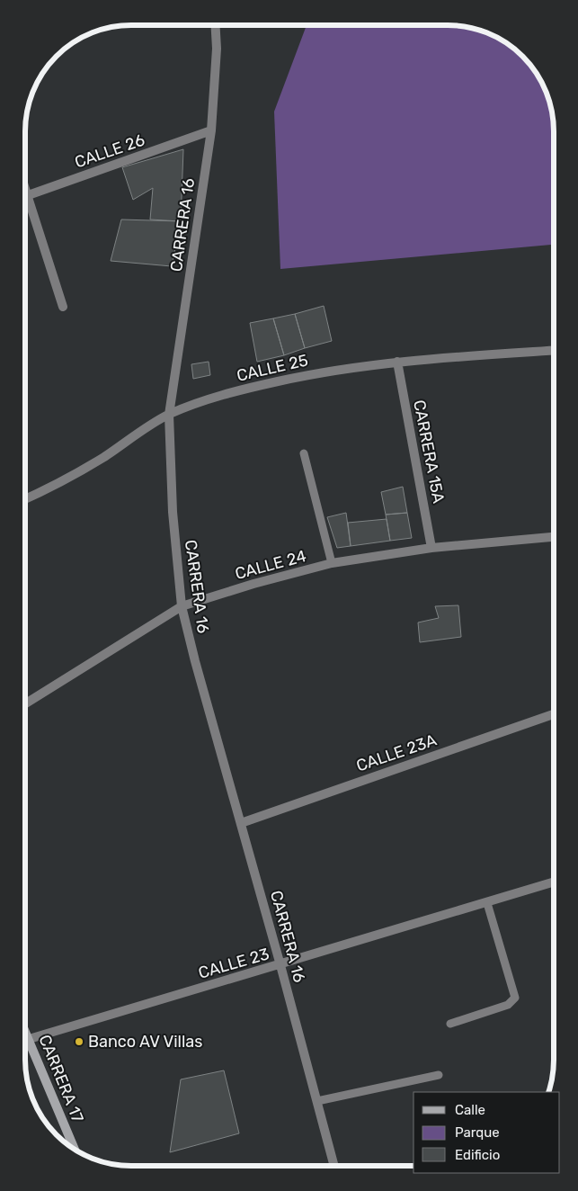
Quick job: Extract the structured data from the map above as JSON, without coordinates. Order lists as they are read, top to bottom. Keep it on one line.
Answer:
{"streets":{"main road":["CARRERA 17"],"street":["CALLE 26","CARRERA 16","CALLE 25","CARRERA 15A","CALLE 24","CALLE 23A","CALLE 23"]},"crossings":[["CALLE 26","CARRERA 16"],["CARRERA 16","CALLE 25"],["CARRERA 16","CALLE 24"],["CARRERA 16","CALLE 23A"],["CARRERA 16","CALLE 23"],["CALLE 25","CARRERA 15A"],["CARRERA 15A","CALLE 24"],["CALLE 23","CARRERA 17"]],"places":["Banco AV Villas"],"legend":["Calle","Parque","Edificio"]}
